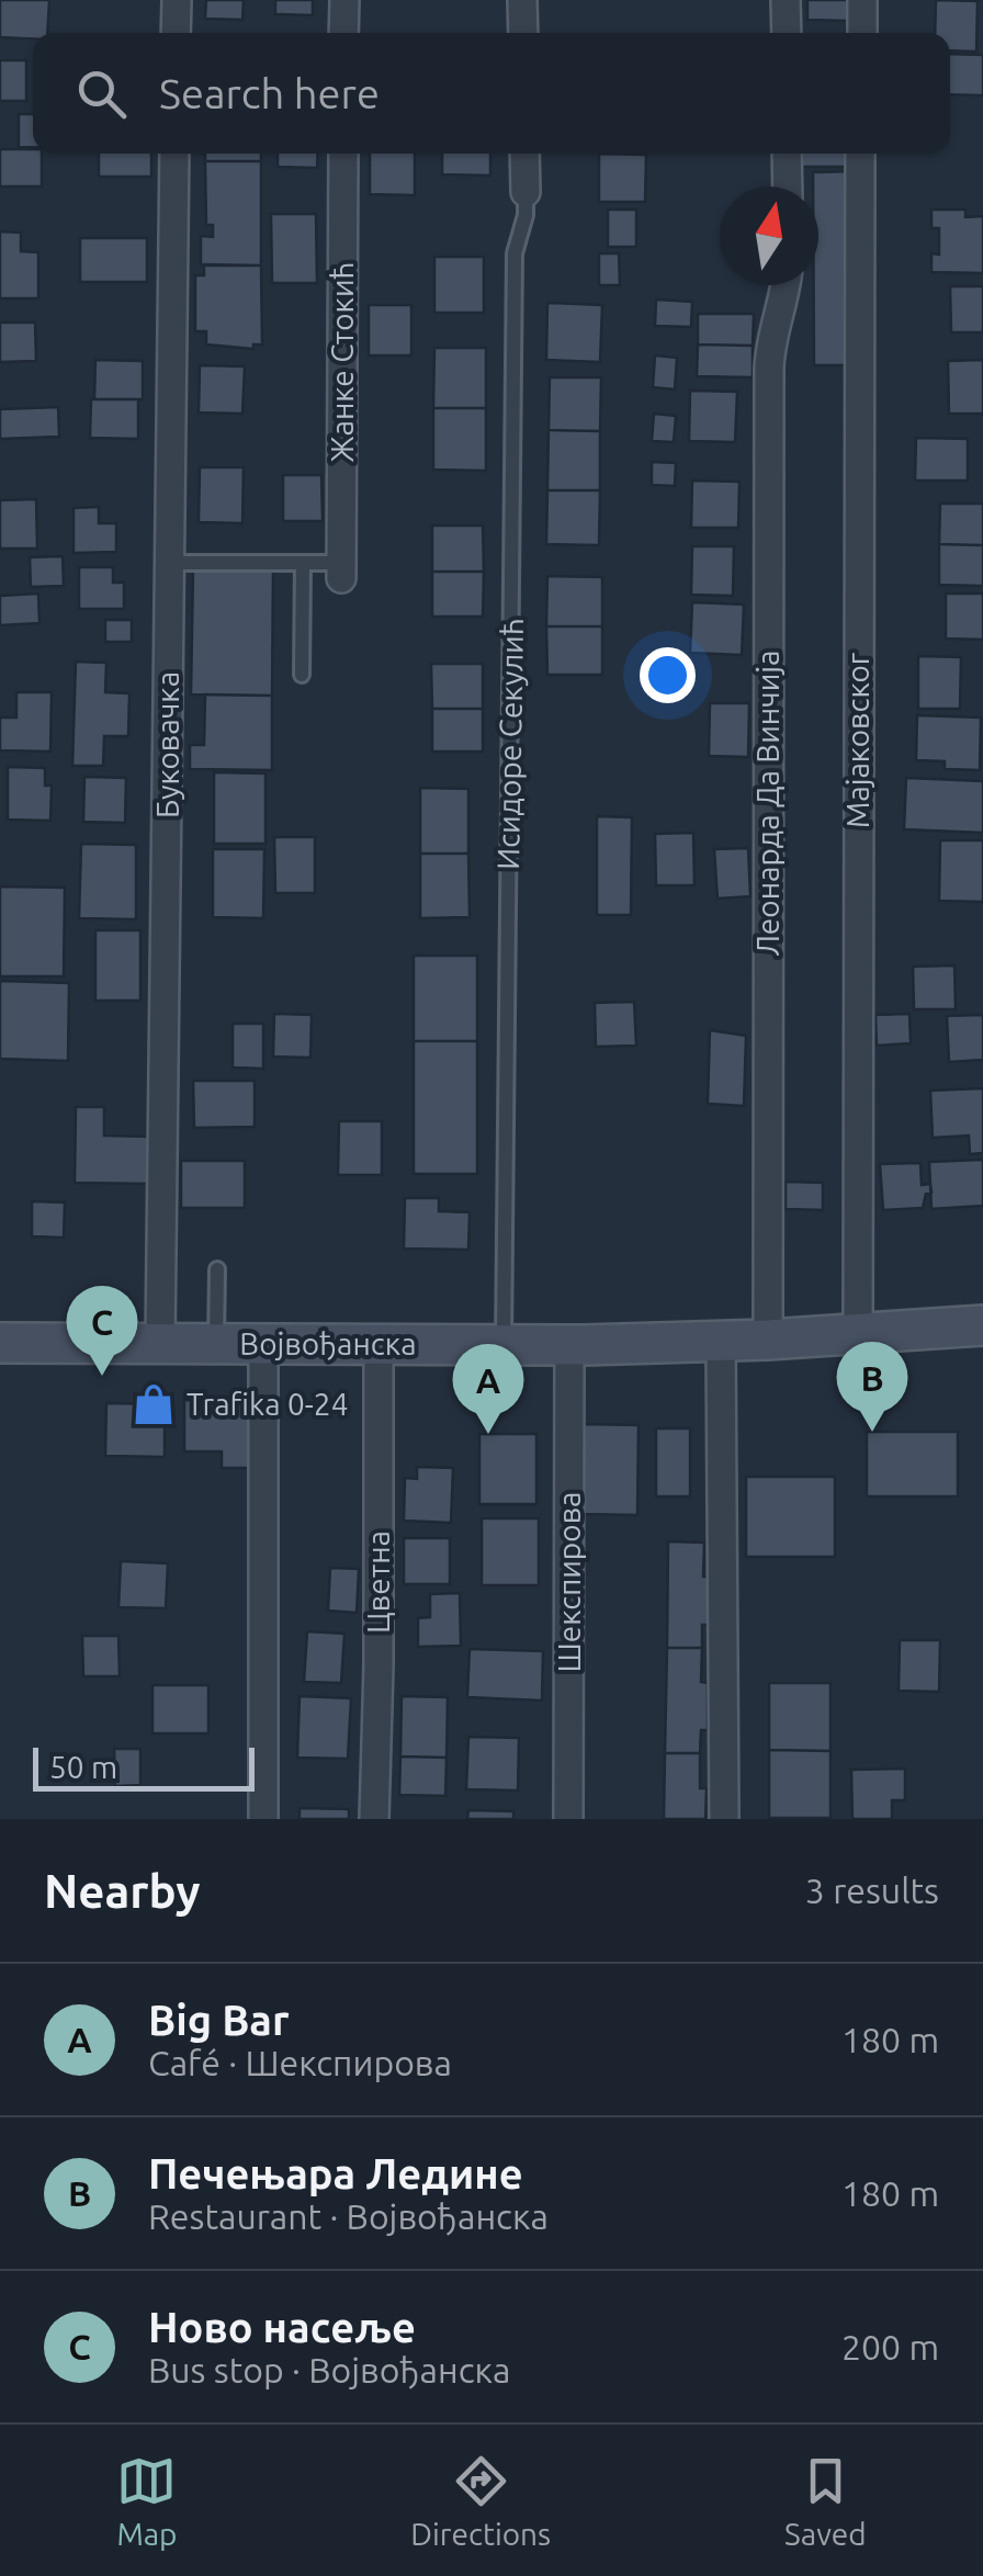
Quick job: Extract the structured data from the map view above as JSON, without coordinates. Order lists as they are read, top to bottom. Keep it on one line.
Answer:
{"streets":{"main road":["Војвођанска"],"street":["Жанке Стокић","Мајаковског","Исидоре Секулић","Буковачка","Леонарда Да Винчија","Цветна","Шекспирова"]},"crossings":[["Мајаковског","Војвођанска"],["Исидоре Секулић","Војвођанска"],["Буковачка","Војвођанска"],["Леонарда Да Винчија","Војвођанска"],["Војвођанска","Цветна"],["Војвођанска","Шекспирова"]],"places":{"shop":["Trafika 0-24"]},"scale_bar":"50 m","north":"top","page":{"search":"Search here","pins":["C","B","A"],"scale":"50 m","heading":["Nearby","3 results"],"list":[{"mark":"A","name":"Big Bar","note":"Café · Шекспирова","value":"180 m"},{"mark":"B","name":"Печењара Ледине","note":"Restaurant · Војвођанска","value":"180 m"},{"mark":"C","name":"Ново насеље","note":"Bus stop · Војвођанска","value":"200 m"}],"nav":["Map","Directions","Saved"]}}
